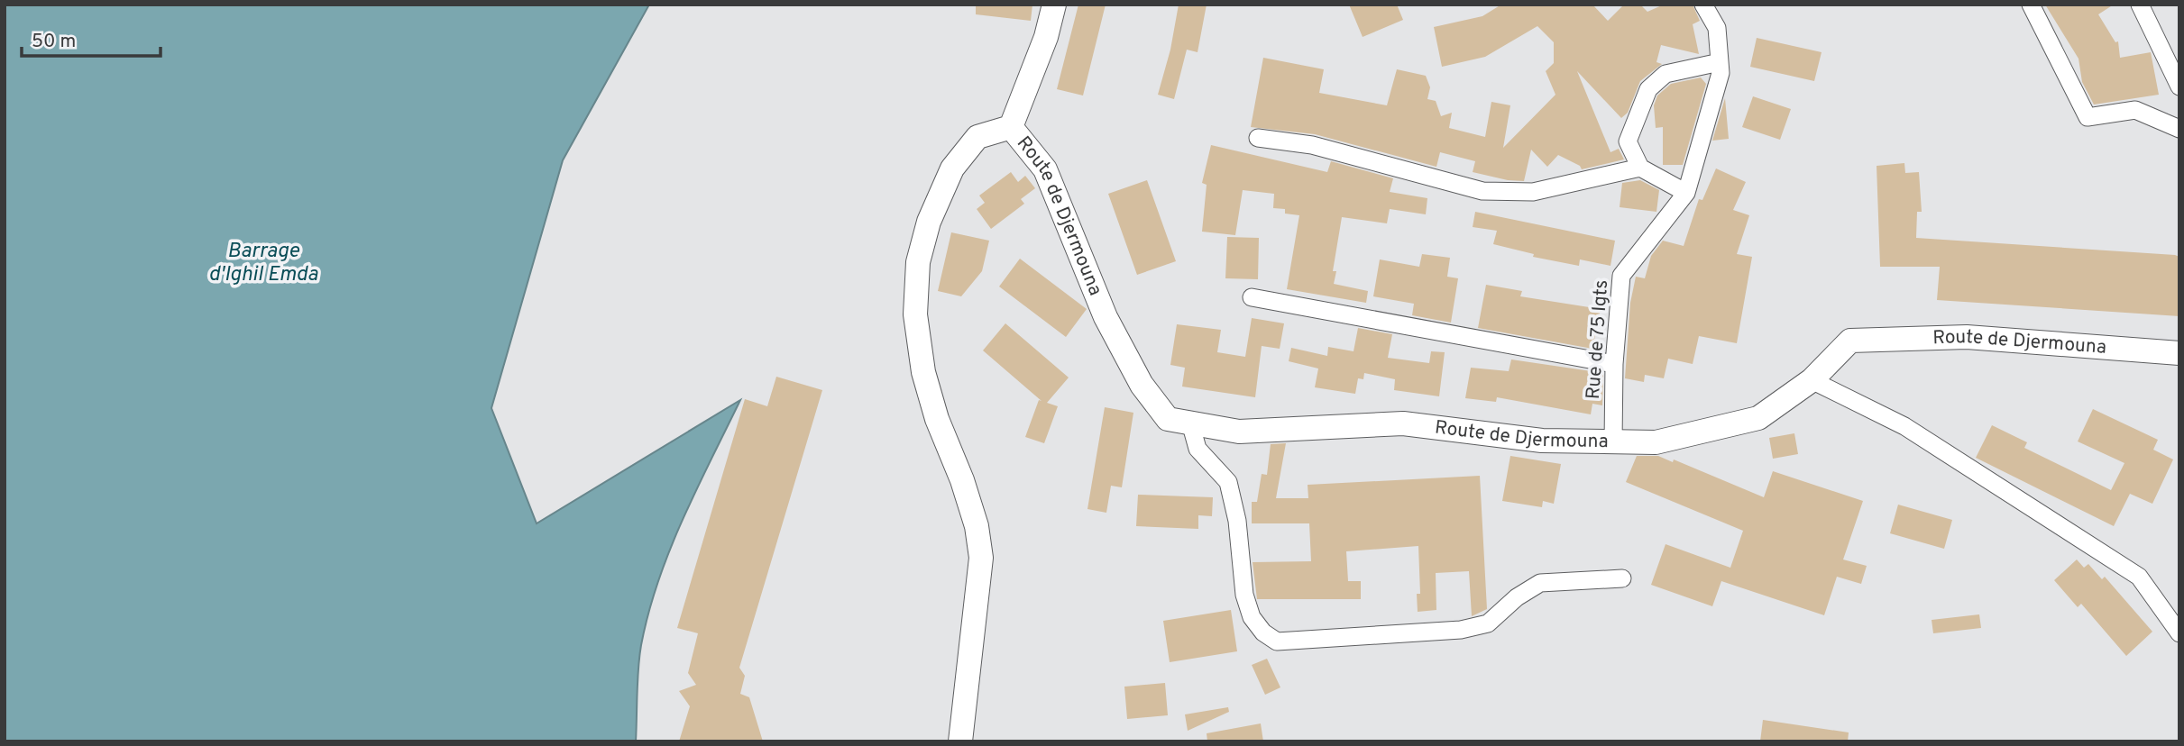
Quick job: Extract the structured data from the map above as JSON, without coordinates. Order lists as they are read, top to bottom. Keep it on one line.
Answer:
{"streets":{"street":["Route de Djermouna","Rue de 75 lgts"]},"crossings":[["Route de Djermouna","Rue de 75 lgts"]],"water":["Barrage d'Ighil Emda"],"scale_bar":"50 m"}
